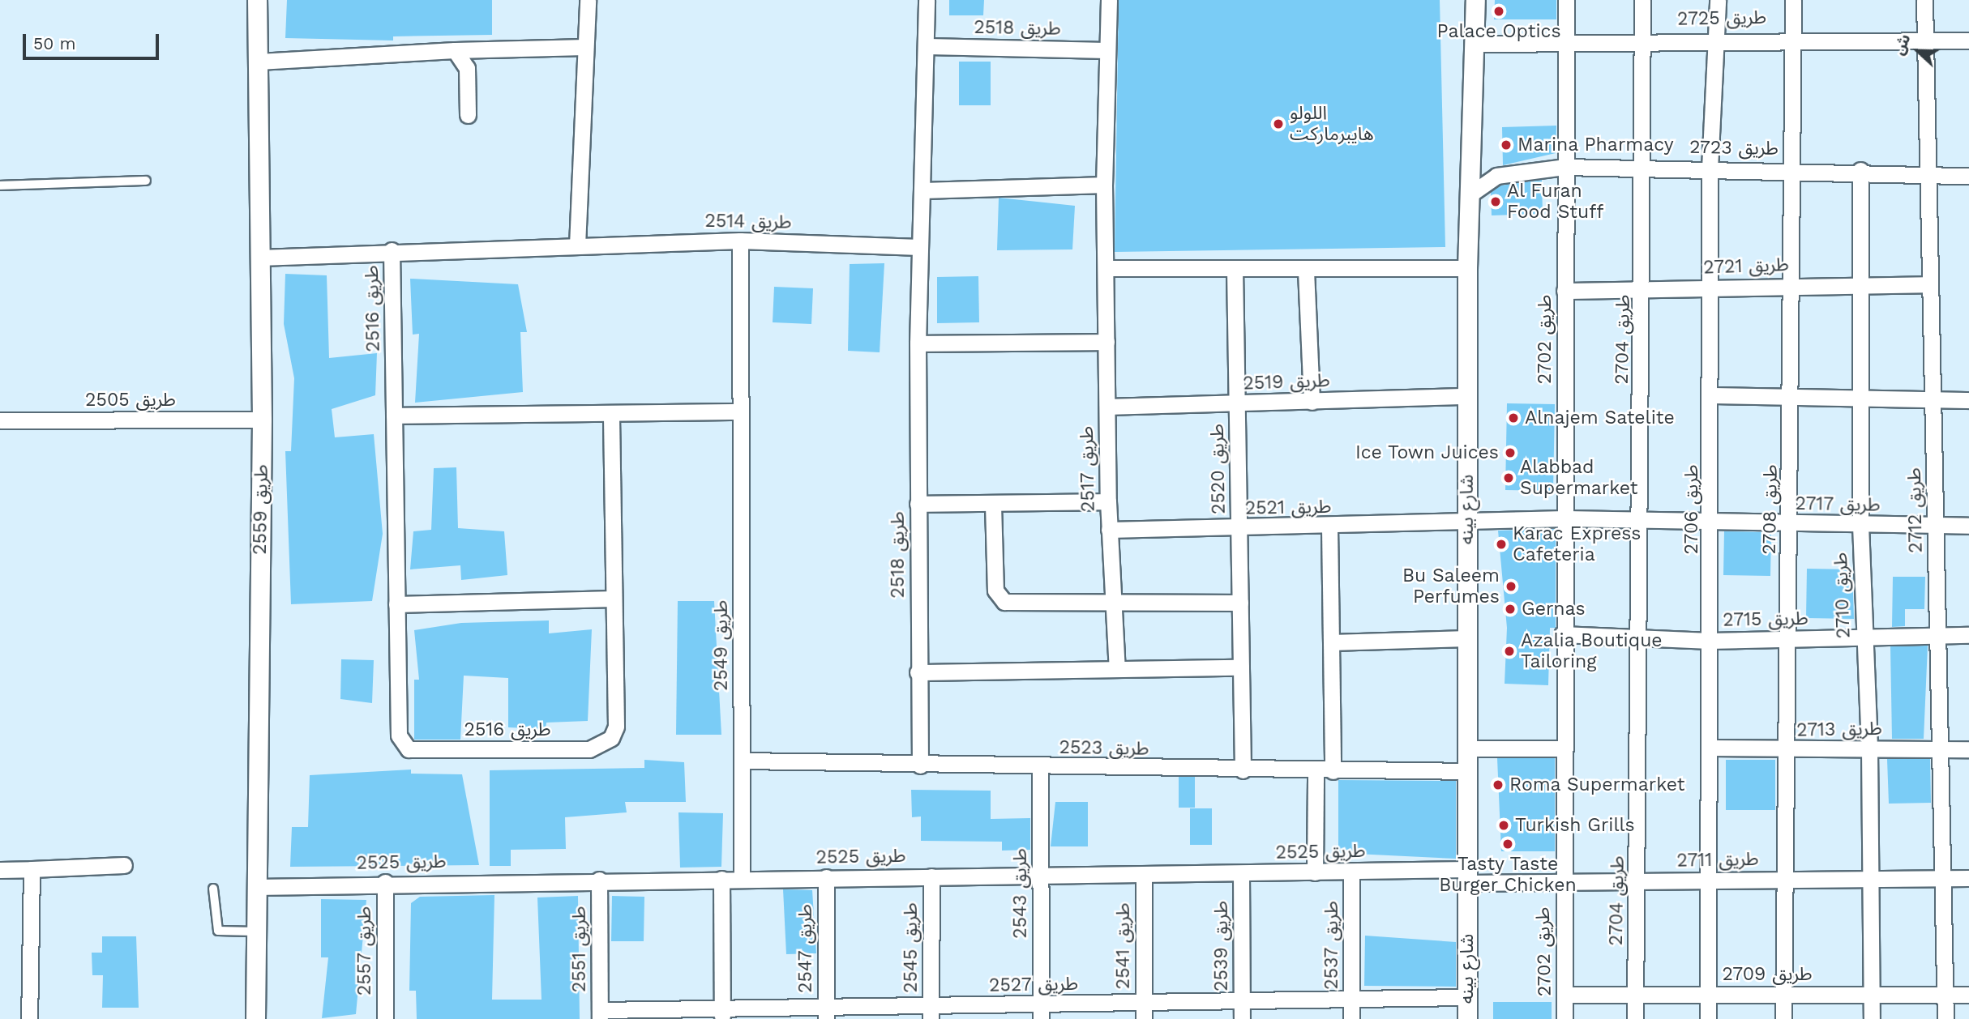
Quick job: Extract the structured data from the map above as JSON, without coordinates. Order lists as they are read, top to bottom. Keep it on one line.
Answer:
{"streets":{"street":["طريق 2725","طريق 2518","طريق 2723","طريق 2514","طريق 2721","طريق 2516","طريق 2702","طريق 2704","طريق 2519","طريق 2505","طريق 2517","طريق 2520","طريق 2717","طريق 2521","طريق 2559","شارع بينه","طريق 2706","طريق 2708","طريق 2712","طريق 2710","طريق 2715","طريق 2549","طريق 2713","طريق 2523","طريق 2525","طريق 2711","طريق 2543","طريق 2537","طريق 2541","طريق 2539","طريق 2545","طريق 2547","طريق 2551","طريق 2557","طريق 2709","طريق 2527"]},"crossings":[["طريق 2725","طريق 2702"],["طريق 2725","طريق 2704"],["طريق 2725","شارع بينه"],["طريق 2725","طريق 2706"],["طريق 2725","طريق 2708"],["طريق 2725","طريق 2712"],["طريق 2518","طريق 2514"],["طريق 2518","طريق 2517"],["طريق 2518","طريق 2523"],["طريق 2723","طريق 2702"],["طريق 2723","طريق 2704"],["طريق 2723","شارع بينه"],["طريق 2723","طريق 2706"],["طريق 2723","طريق 2708"],["طريق 2723","طريق 2712"],["طريق 2723","طريق 2710"],["طريق 2514","طريق 2516"],["طريق 2514","طريق 2559"],["طريق 2514","طريق 2549"],["طريق 2721","طريق 2702"],["طريق 2721","طريق 2704"],["طريق 2721","طريق 2706"],["طريق 2721","طريق 2708"],["طريق 2721","طريق 2712"],["طريق 2721","طريق 2710"],["طريق 2702","طريق 2717"],["طريق 2702","طريق 2715"],["طريق 2702","طريق 2711"],["طريق 2702","طريق 2709"],["طريق 2704","طريق 2717"],["طريق 2704","طريق 2715"],["طريق 2704","طريق 2711"],["طريق 2704","طريق 2709"],["طريق 2519","طريق 2517"],["طريق 2519","طريق 2520"],["طريق 2519","شارع بينه"],["طريق 2505","طريق 2559"],["طريق 2517","طريق 2521"],["طريق 2520","طريق 2521"],["طريق 2520","طريق 2523"],["طريق 2717","طريق 2521"],["طريق 2717","شارع بينه"],["طريق 2717","طريق 2706"],["طريق 2717","طريق 2708"],["طريق 2717","طريق 2712"],["طريق 2717","طريق 2710"],["طريق 2521","شارع بينه"],["طريق 2559","طريق 2525"],["شارع بينه","طريق 2523"],["شارع بينه","طريق 2525"],["شارع بينه","طريق 2711"],["شارع بينه","طريق 2527"],["طريق 2706","طريق 2715"],["طريق 2706","طريق 2713"],["طريق 2706","طريق 2711"],["طريق 2706","طريق 2709"],["طريق 2708","طريق 2715"],["طريق 2708","طريق 2713"],["طريق 2708","طريق 2711"],["طريق 2708","طريق 2709"],["طريق 2712","طريق 2715"],["طريق 2712","طريق 2713"],["طريق 2712","طريق 2711"],["طريق 2712","طريق 2709"],["طريق 2710","طريق 2715"],["طريق 2710","طريق 2713"],["طريق 2710","طريق 2711"],["طريق 2710","طريق 2709"],["طريق 2549","طريق 2523"],["طريق 2549","طريق 2525"],["طريق 2523","طريق 2543"],["طريق 2525","طريق 2711"],["طريق 2525","طريق 2543"],["طريق 2525","طريق 2537"],["طريق 2525","طريق 2541"],["طريق 2525","طريق 2539"],["طريق 2525","طريق 2545"],["طريق 2525","طريق 2547"],["طريق 2525","طريق 2551"],["طريق 2525","طريق 2557"],["طريق 2543","طريق 2527"],["طريق 2537","طريق 2527"],["طريق 2541","طريق 2527"],["طريق 2539","طريق 2527"],["طريق 2545","طريق 2527"],["طريق 2547","طريق 2527"],["طريق 2551","طريق 2527"]],"places":["Palace Optics","اللولو هايبرماركت","Marina Pharmacy","Al Furan Food Stuff","Alnajem Satelite","Ice Town Juices","Alabbad Supermarket","Karac Express Cafeteria","Bu Saleem Perfumes","Gernas","Azalia Boutique Tailoring","Roma Supermarket","Turkish Grills","Tasty Taste Burger Chicken"],"scale_bar":"50 m","north":"left"}
